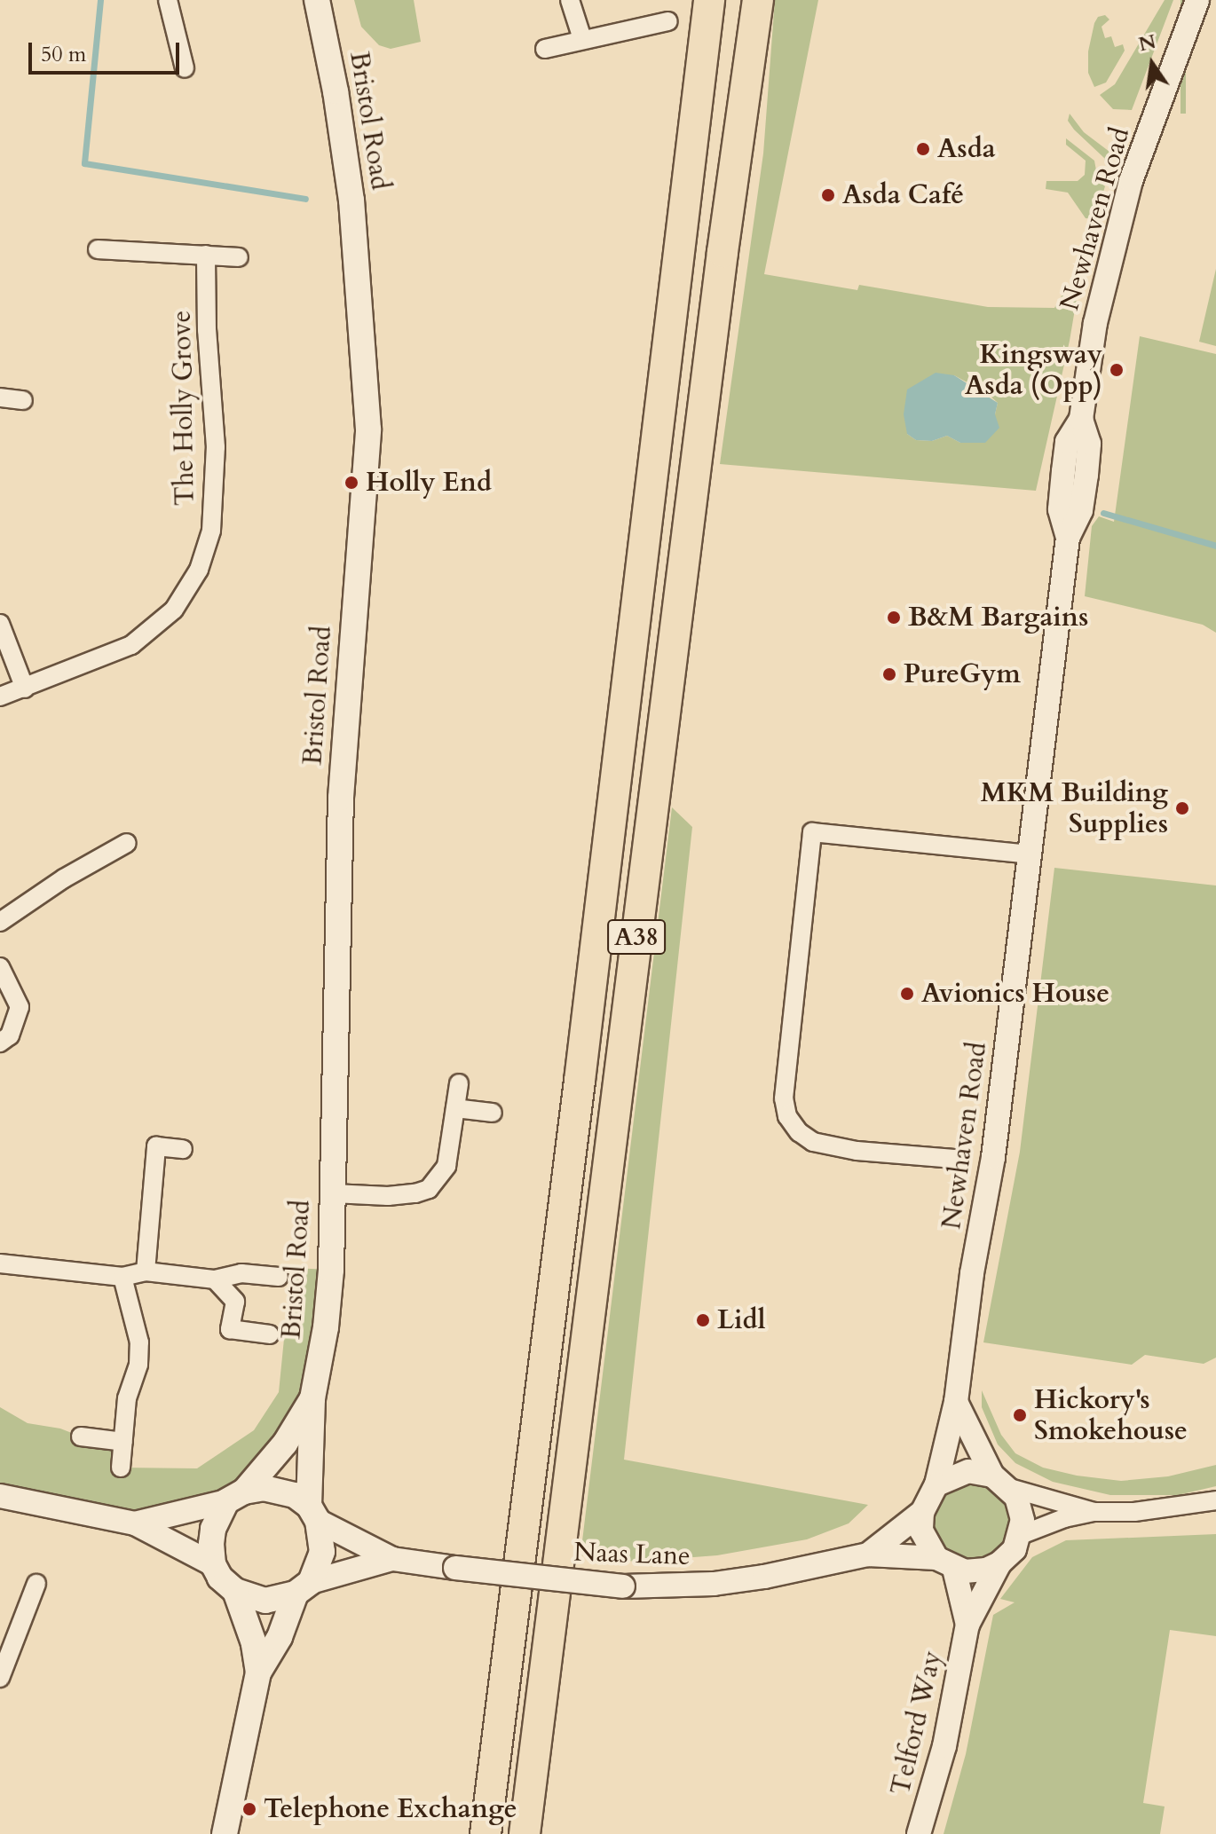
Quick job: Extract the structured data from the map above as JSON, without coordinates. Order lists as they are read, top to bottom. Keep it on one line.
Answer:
{"streets":{"highway":["A38"],"main road":["Bristol Road"],"street":["Newhaven Road","The Holly Grove","Naas Lane","Telford Way"]},"crossings":[["Bristol Road","Naas Lane"],["Newhaven Road","Naas Lane"],["Newhaven Road","Telford Way"],["Naas Lane","Telford Way"]],"places":["Asda","Asda Café","Kingsway Asda (Opp)","Holly End","B&M Bargains","PureGym","MKM Building Supplies","Avionics House","Lidl","Hickory's Smokehouse","Telephone Exchange"],"scale_bar":"50 m","north":"top"}
